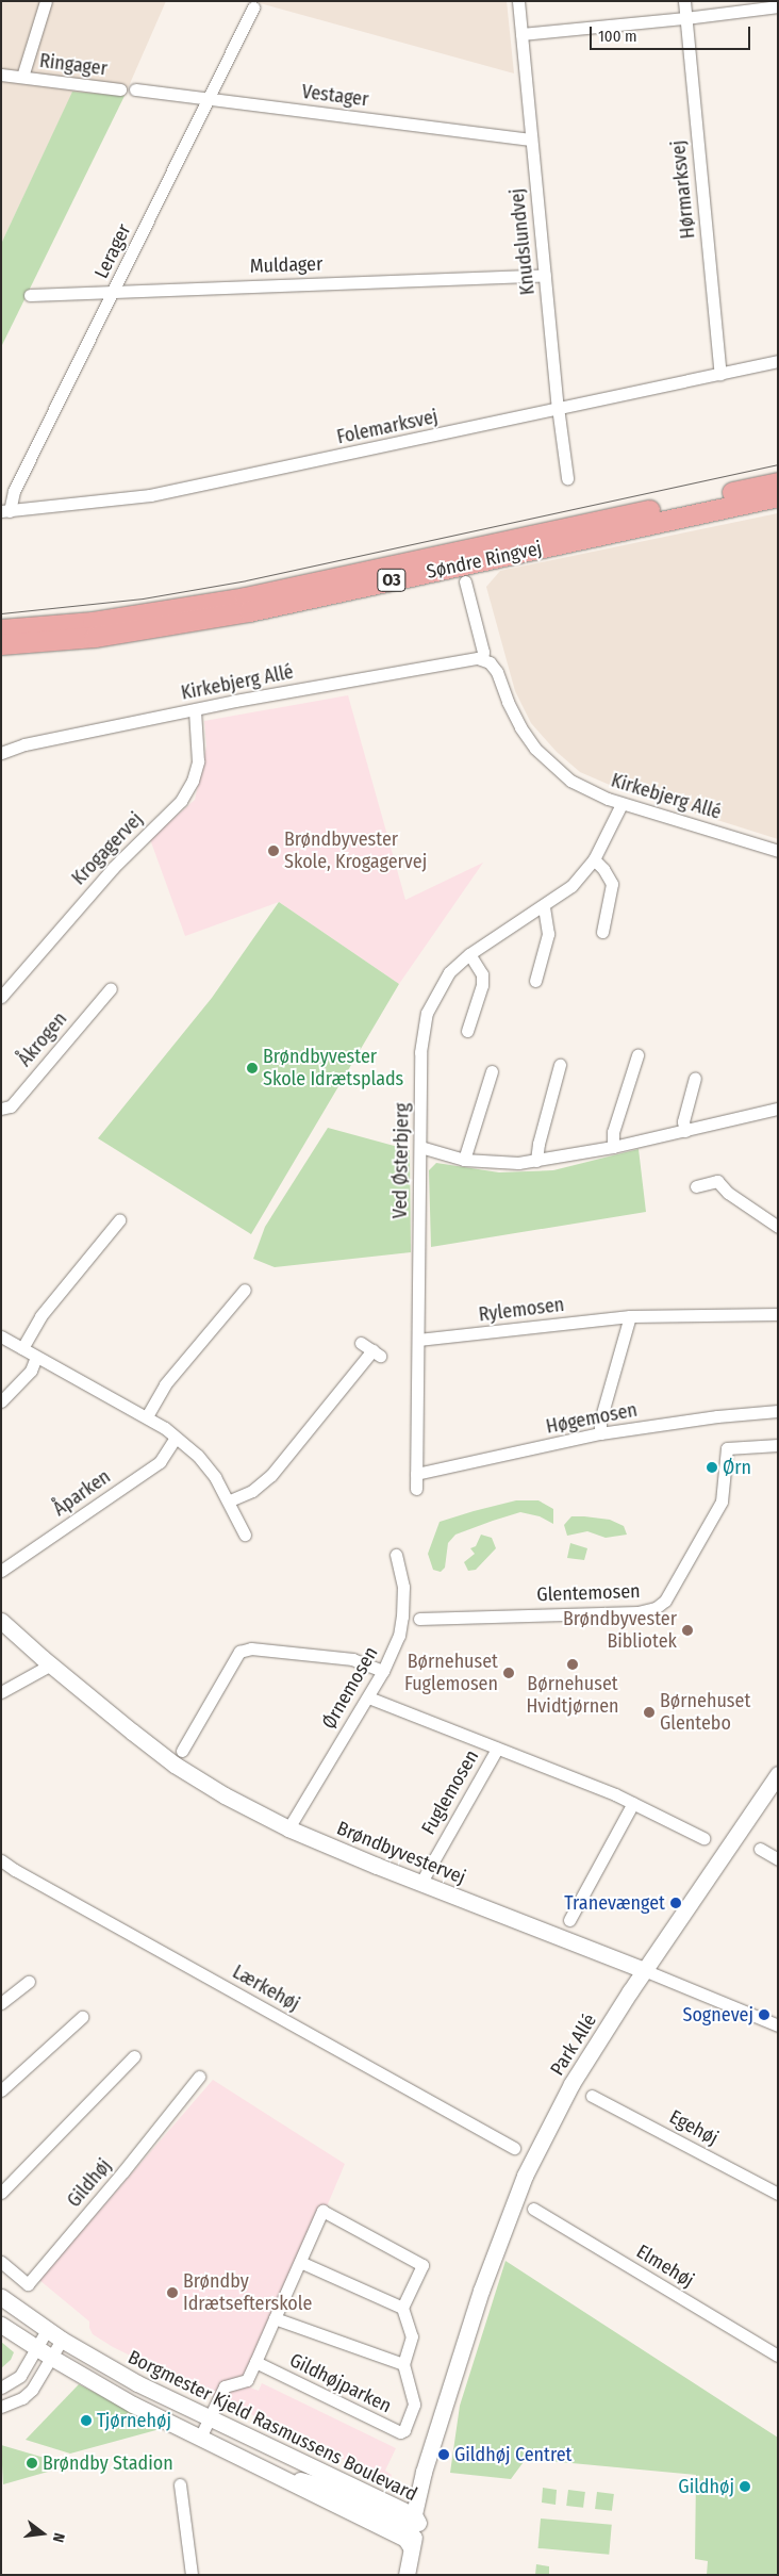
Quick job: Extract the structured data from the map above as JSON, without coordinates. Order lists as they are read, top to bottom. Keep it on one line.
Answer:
{"streets":{"main road":["Søndre Ringvej","O3"],"street":["Ringager","Vestager","Hørmarksvej","Knudslundvej","Lerager","Muldager","Folemarksvej","Kirkebjerg Allé","Krogagervej","Åkrogen","Ved Østerbjerg","Rylemosen","Høgemosen","Åparken","Glentemosen","Ørnemosen","Fuglemosen","Brøndbyvestervej","Lærkehøj","Park Allé","Egehøj","Gildhøj","Elmehøj","Gildhøjparken","Borgmester Kjeld Rasmussens Boulevard"]},"crossings":[["Vestager","Knudslundvej"],["Vestager","Lerager"],["Hørmarksvej","Folemarksvej"],["Knudslundvej","Muldager"],["Knudslundvej","Folemarksvej"],["Lerager","Muldager"],["Lerager","Folemarksvej"],["Kirkebjerg Allé","Krogagervej"],["Kirkebjerg Allé","Ved Østerbjerg"],["Ved Østerbjerg","Rylemosen"],["Ørnemosen","Fuglemosen"],["Ørnemosen","Brøndbyvestervej"],["Fuglemosen","Brøndbyvestervej"],["Brøndbyvestervej","Park Allé"],["Park Allé","Borgmester Kjeld Rasmussens Boulevard"]],"places":["Brøndbyvester Skole, Krogagervej","Brøndbyvester Skole Idrætsplads","Ørn","Brøndbyvester Bibliotek","Børnehuset Hvidtjørnen","Børnehuset Fuglemosen","Børnehuset Glentebo","Tranevænget","Sognevej","Brøndby Idrætsefterskole","Tjørnehøj","Gildhøj Centret","Brøndby Stadion","Gildhøj"],"scale_bar":"100 m","north":"right"}
